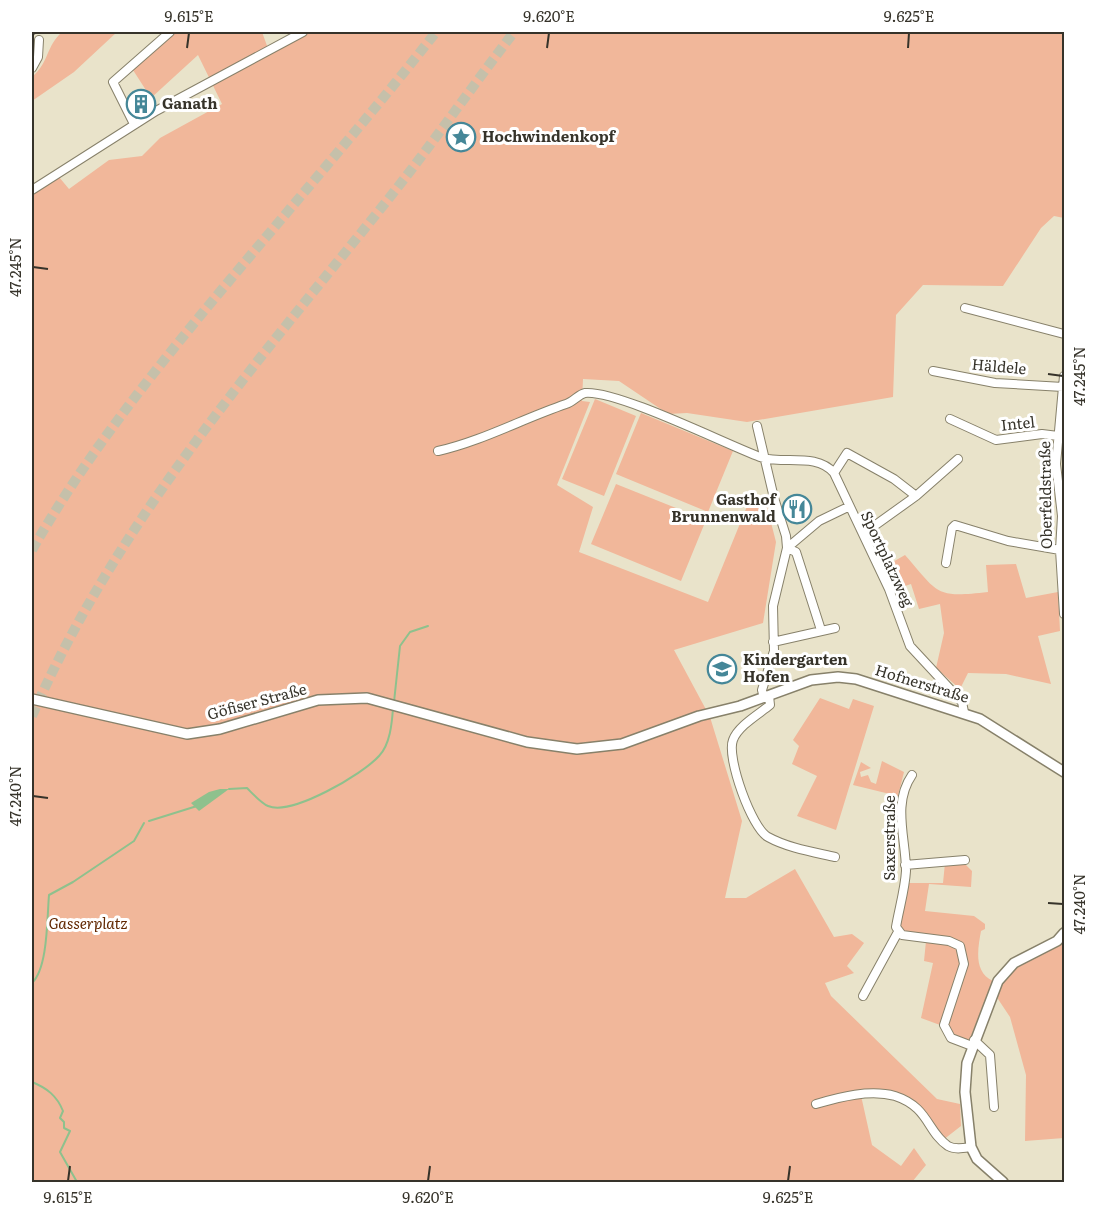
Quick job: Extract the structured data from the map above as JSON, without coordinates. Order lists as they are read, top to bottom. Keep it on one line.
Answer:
{"streets":{"main road":["Hofnerstraße","Göfiser Straße"],"street":["Häldele","Intel","Oberfeldstraße","Sportplatzweg","Saxerstraße"]},"crossings":[["Häldele","Oberfeldstraße"],["Intel","Oberfeldstraße"],["Sportplatzweg","Hofnerstraße"],["Hofnerstraße","Göfiser Straße"]],"parks":["Gasserplatz"],"places":{"building":["Ganath"],"place":["Hochwindenkopf"],"restaurant":["Gasthof Brunnenwald"],"school or university":["Kindergarten Hofen"]},"coordinates":["9.615°E","9.620°E","9.625°E","47.245°N","47.240°N"]}
